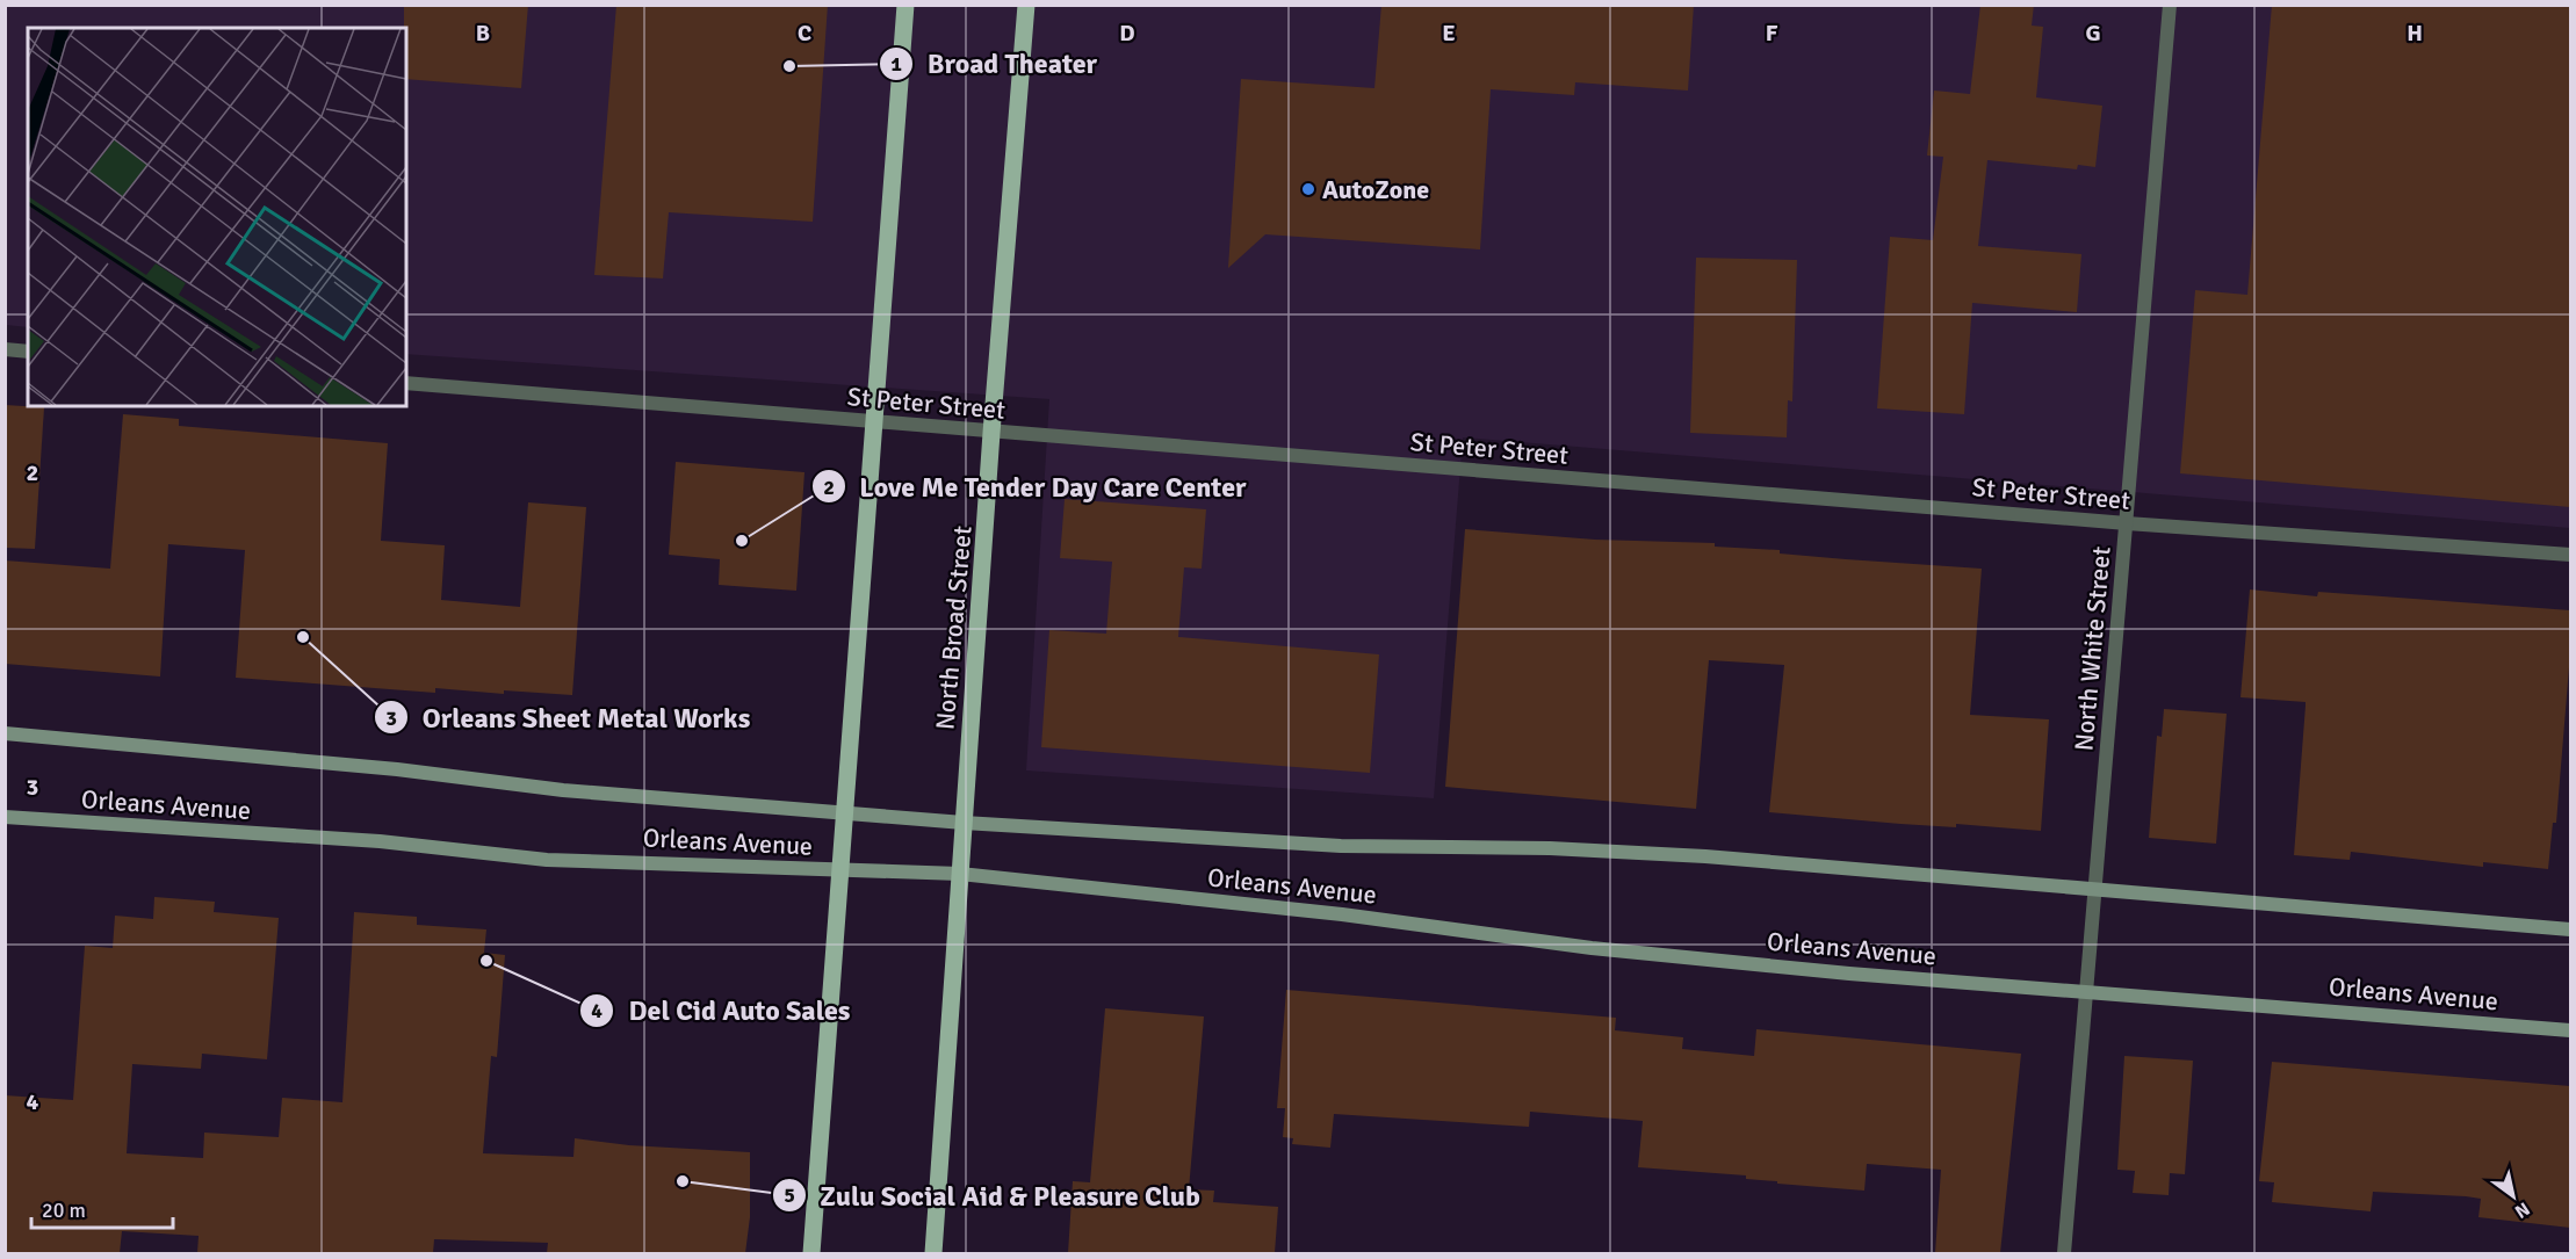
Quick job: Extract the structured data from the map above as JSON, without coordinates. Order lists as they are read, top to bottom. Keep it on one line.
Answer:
{"streets":{"main road":["North Broad Street"],"street":["St Peter Street","North White Street","Orleans Avenue"]},"crossings":[["St Peter Street","North Broad Street"],["St Peter Street","North White Street"],["North Broad Street","Orleans Avenue"],["North White Street","Orleans Avenue"]],"places":["Broad Theater","AutoZone","Love Me Tender Day Care Center","Orleans Sheet Metal Works","Del Cid Auto Sales","Zulu Social Aid & Pleasure Club"],"scale_bar":"20 m","north":"bottom right","grid":{"columns":["B","C","D","E","F","G","H"],"rows":["2","3","4"]}}
